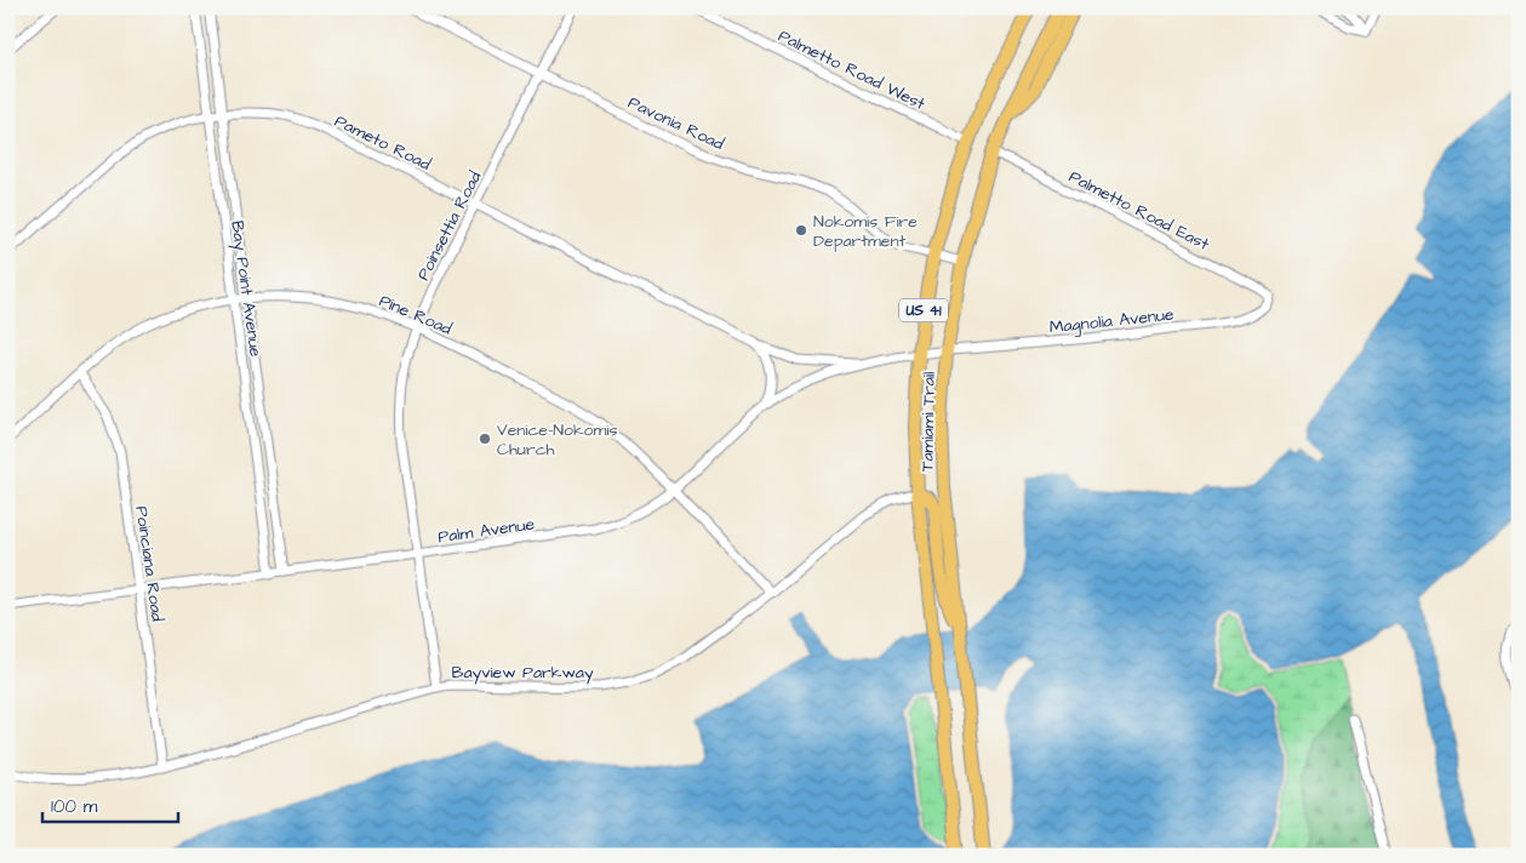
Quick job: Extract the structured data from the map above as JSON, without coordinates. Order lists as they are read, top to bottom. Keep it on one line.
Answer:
{"streets":{"main road":["US 41","Tamiami Trail"],"street":["Palmetto Road West","Pavonia Road","Pameto Road","Palmetto Road East","Poinsettia Road","Bay Point Avenue","Pine Road","Magnolia Avenue","Palm Avenue","Poinciana Road","Bayview Parkway"]},"crossings":[["Palmetto Road West","Tamiami Trail"],["Pavonia Road","Poinsettia Road"],["Pavonia Road","Tamiami Trail"],["Pameto Road","Poinsettia Road"],["Pameto Road","Bay Point Avenue"],["Pameto Road","Palm Avenue"],["Palmetto Road East","Magnolia Avenue"],["Palmetto Road East","Tamiami Trail"],["Poinsettia Road","Pine Road"],["Poinsettia Road","Palm Avenue"],["Poinsettia Road","Bayview Parkway"],["Bay Point Avenue","Pine Road"],["Bay Point Avenue","Palm Avenue"],["Pine Road","Palm Avenue"],["Pine Road","Poinciana Road"],["Pine Road","Bayview Parkway"],["Magnolia Avenue","Tamiami Trail"],["Magnolia Avenue","Palm Avenue"],["Tamiami Trail","Palm Avenue"],["Tamiami Trail","Bayview Parkway"],["Palm Avenue","Poinciana Road"],["Poinciana Road","Bayview Parkway"]],"places":["Nokomis Fire Department","Venice-Nokomis Church"],"scale_bar":"100 m"}
